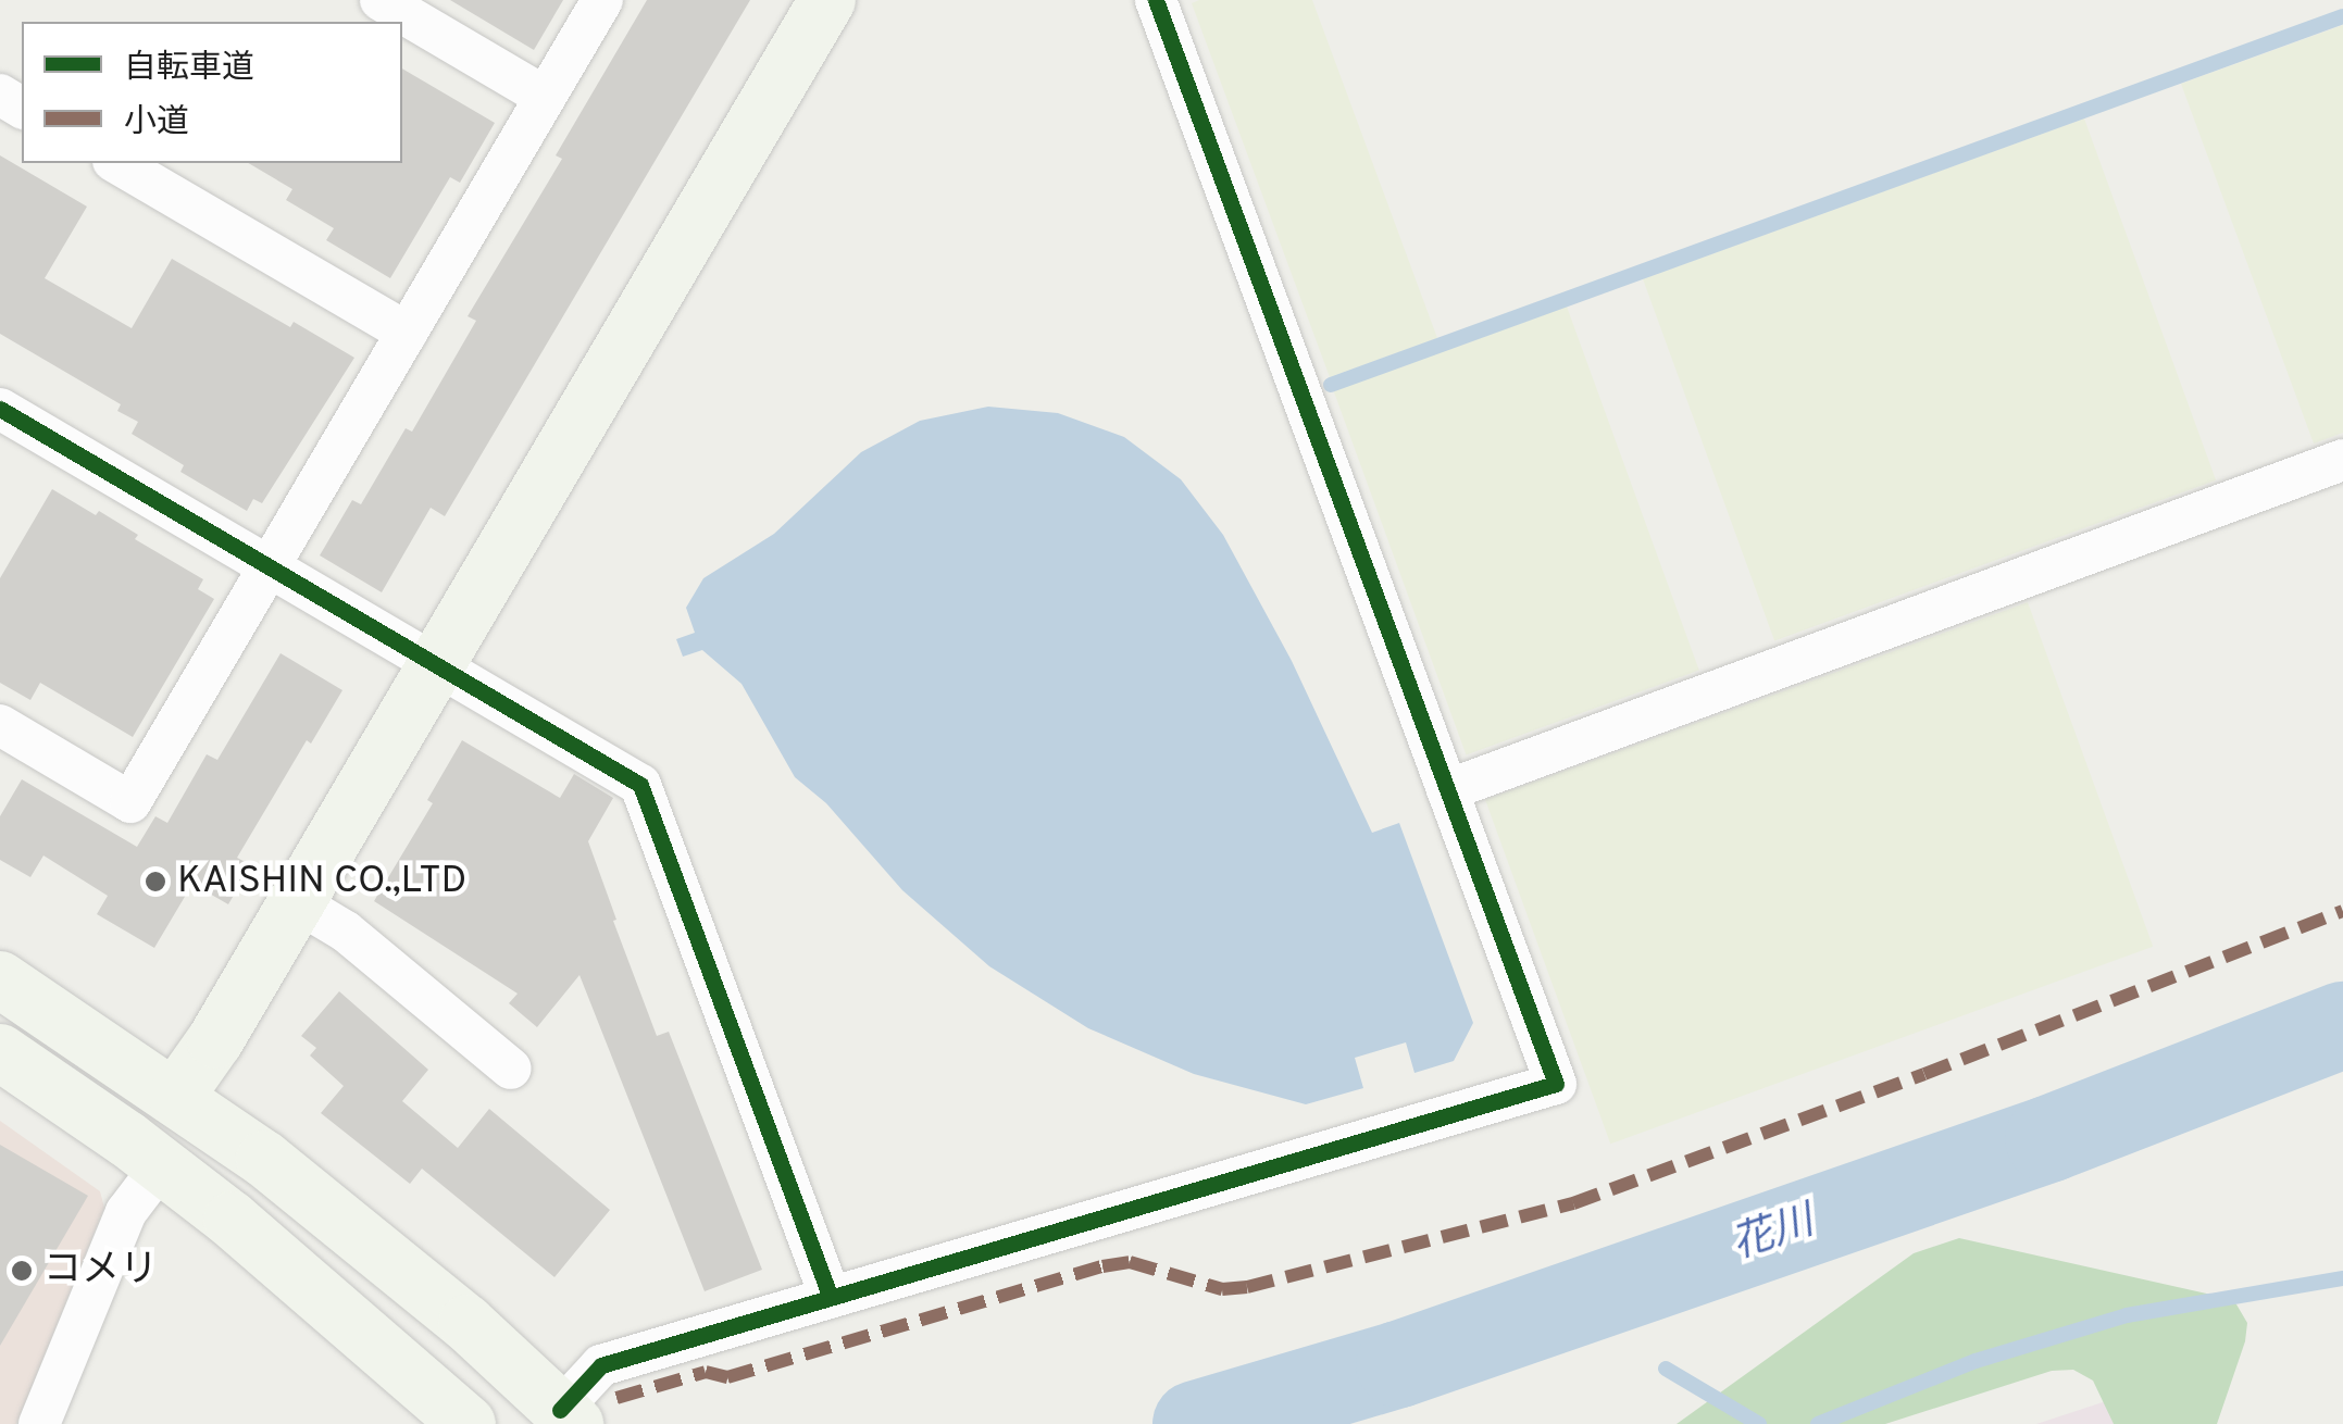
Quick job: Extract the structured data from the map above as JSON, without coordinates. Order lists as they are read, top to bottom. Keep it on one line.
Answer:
{"water":["花川"],"places":["KAISHIN CO.,LTD","コメリ"],"legend":["自転車道","小道"]}
